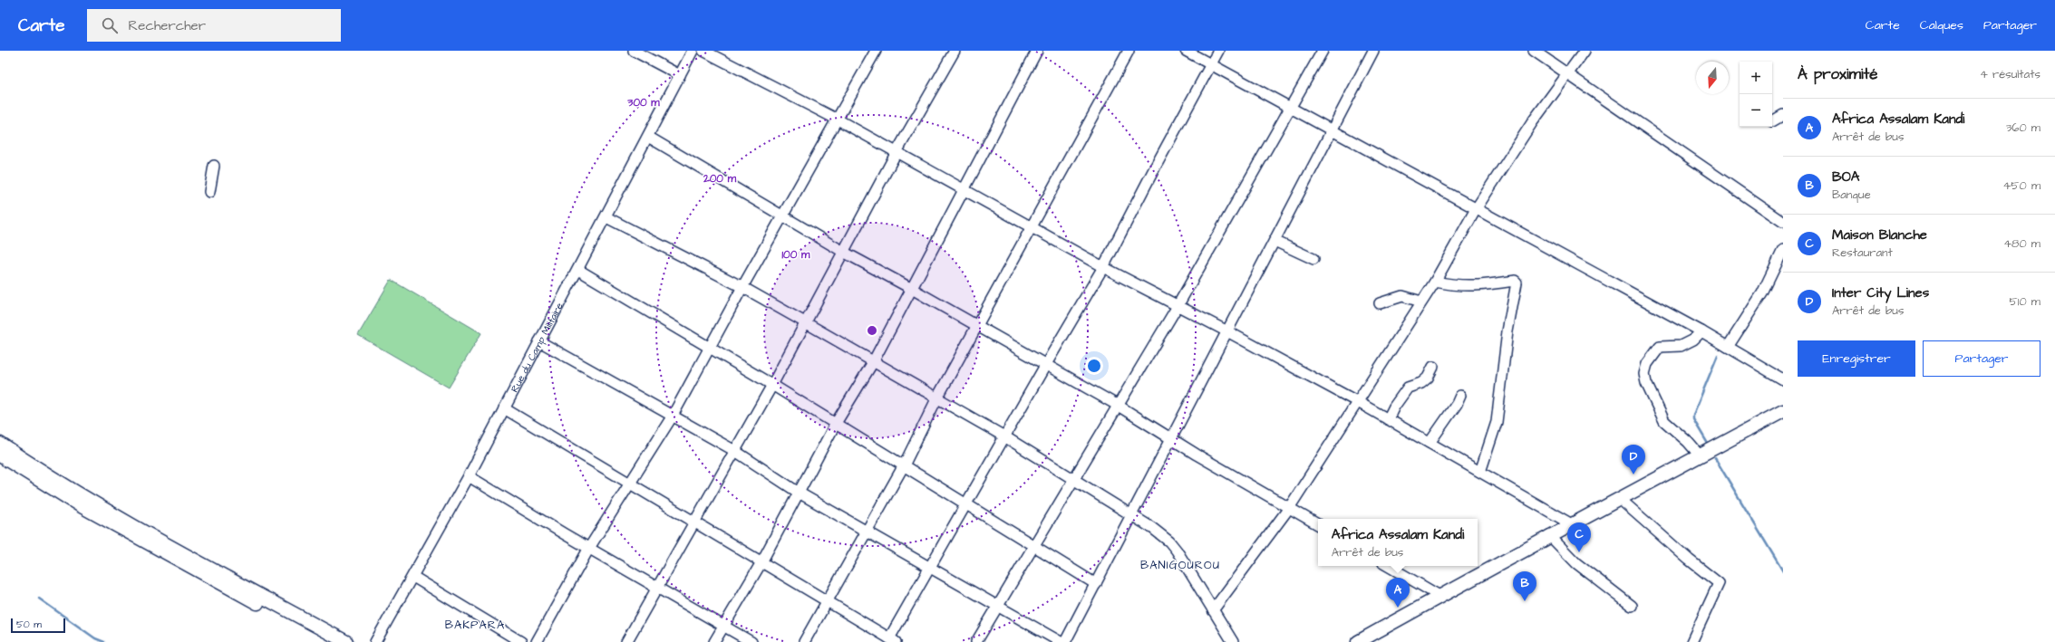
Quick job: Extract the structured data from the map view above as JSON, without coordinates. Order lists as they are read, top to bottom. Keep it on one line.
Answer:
{"streets":{"street":["Rue du Camp Militaire"]},"districts":["BANIGOUROU","BAKPARA"],"scale_bar":"50 m","north":"bottom","page":{"header":"Carte","search":"Rechercher","nav":["Carte","Calques","Partager"],"heading":["À proximité","4 résultats"],"map_buttons":["+","−"],"list":[{"mark":"A","name":"Africa Assalam Kandi","note":"Arrêt de bus","value":"360 m"},{"mark":"B","name":"BOA","note":"Banque","value":"450 m"},{"mark":"C","name":"Maison Blanche","note":"Restaurant","value":"480 m"},{"mark":"D","name":"Inter City Lines","note":"Arrêt de bus","value":"510 m"}],"buttons":["Enregistrer","Partager"],"pins":["D","C","B","A"],"popup":["Africa Assalam Kandi","Arrêt de bus"],"scale":"50 m"},"rings":["300 m","200 m","100 m"]}
